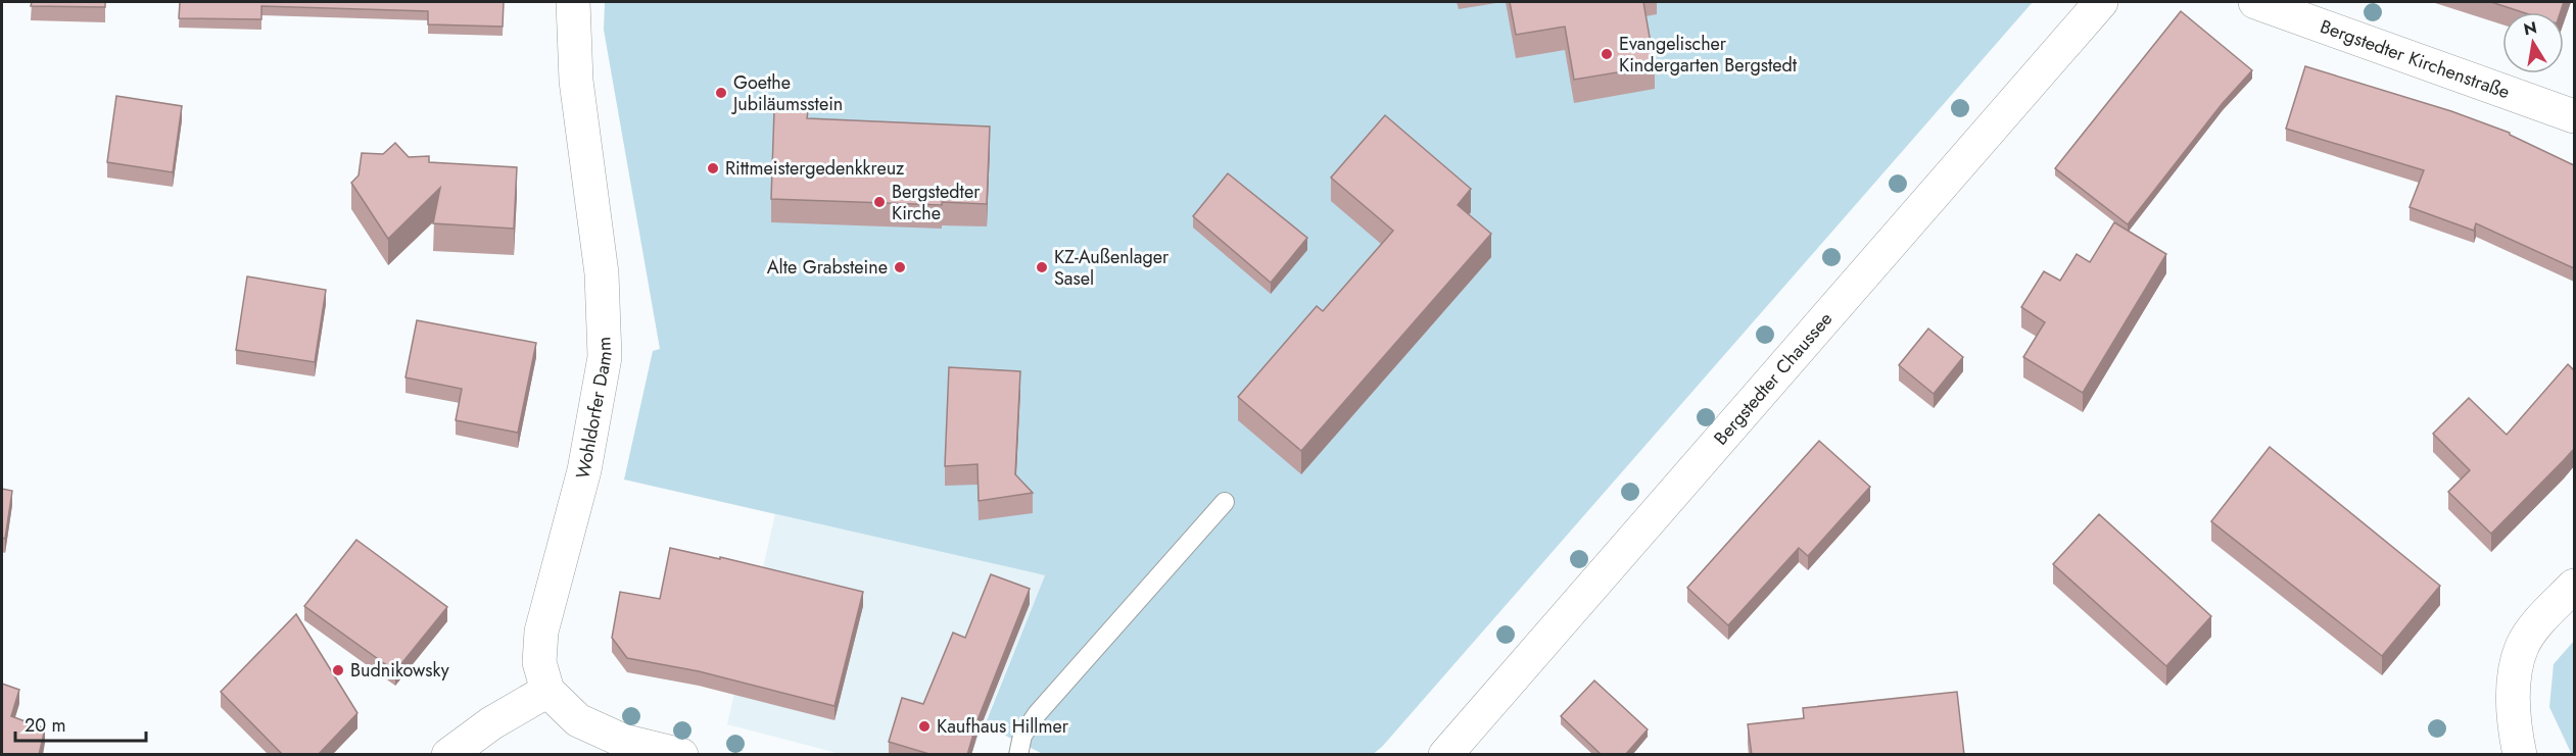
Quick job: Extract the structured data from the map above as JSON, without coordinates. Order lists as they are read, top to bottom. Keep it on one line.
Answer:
{"streets":{"street":["Bergstedter Kirchenstraße","Bergstedter Chaussee","Wohldorfer Damm"]},"places":["Evangelischer Kindergarten Bergstedt","Goethe Jubiläumsstein","Rittmeistergedenkkreuz","Bergstedter Kirche","Alte Grabsteine","KZ-Außenlager Sasel","Budnikowsky","Kaufhaus Hillmer"],"scale_bar":"20 m","north":"top"}
